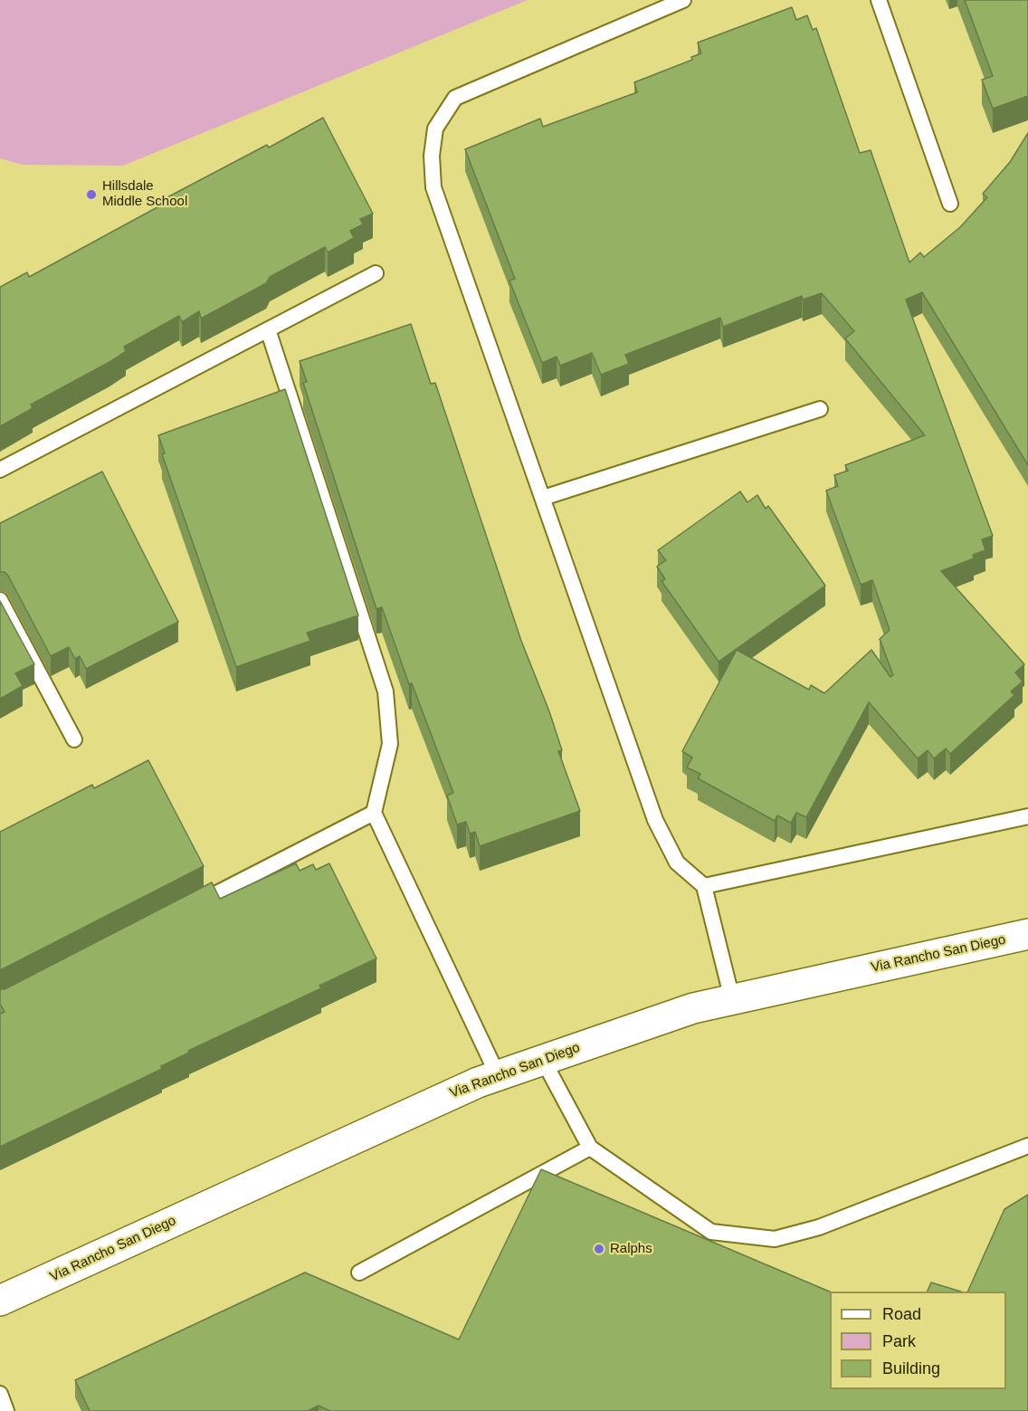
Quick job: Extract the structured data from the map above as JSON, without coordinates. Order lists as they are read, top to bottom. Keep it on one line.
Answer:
{"streets":{"street":["Via Rancho San Diego"]},"places":["Hillsdale Middle School","Ralphs"],"legend":["Road","Park","Building"]}
